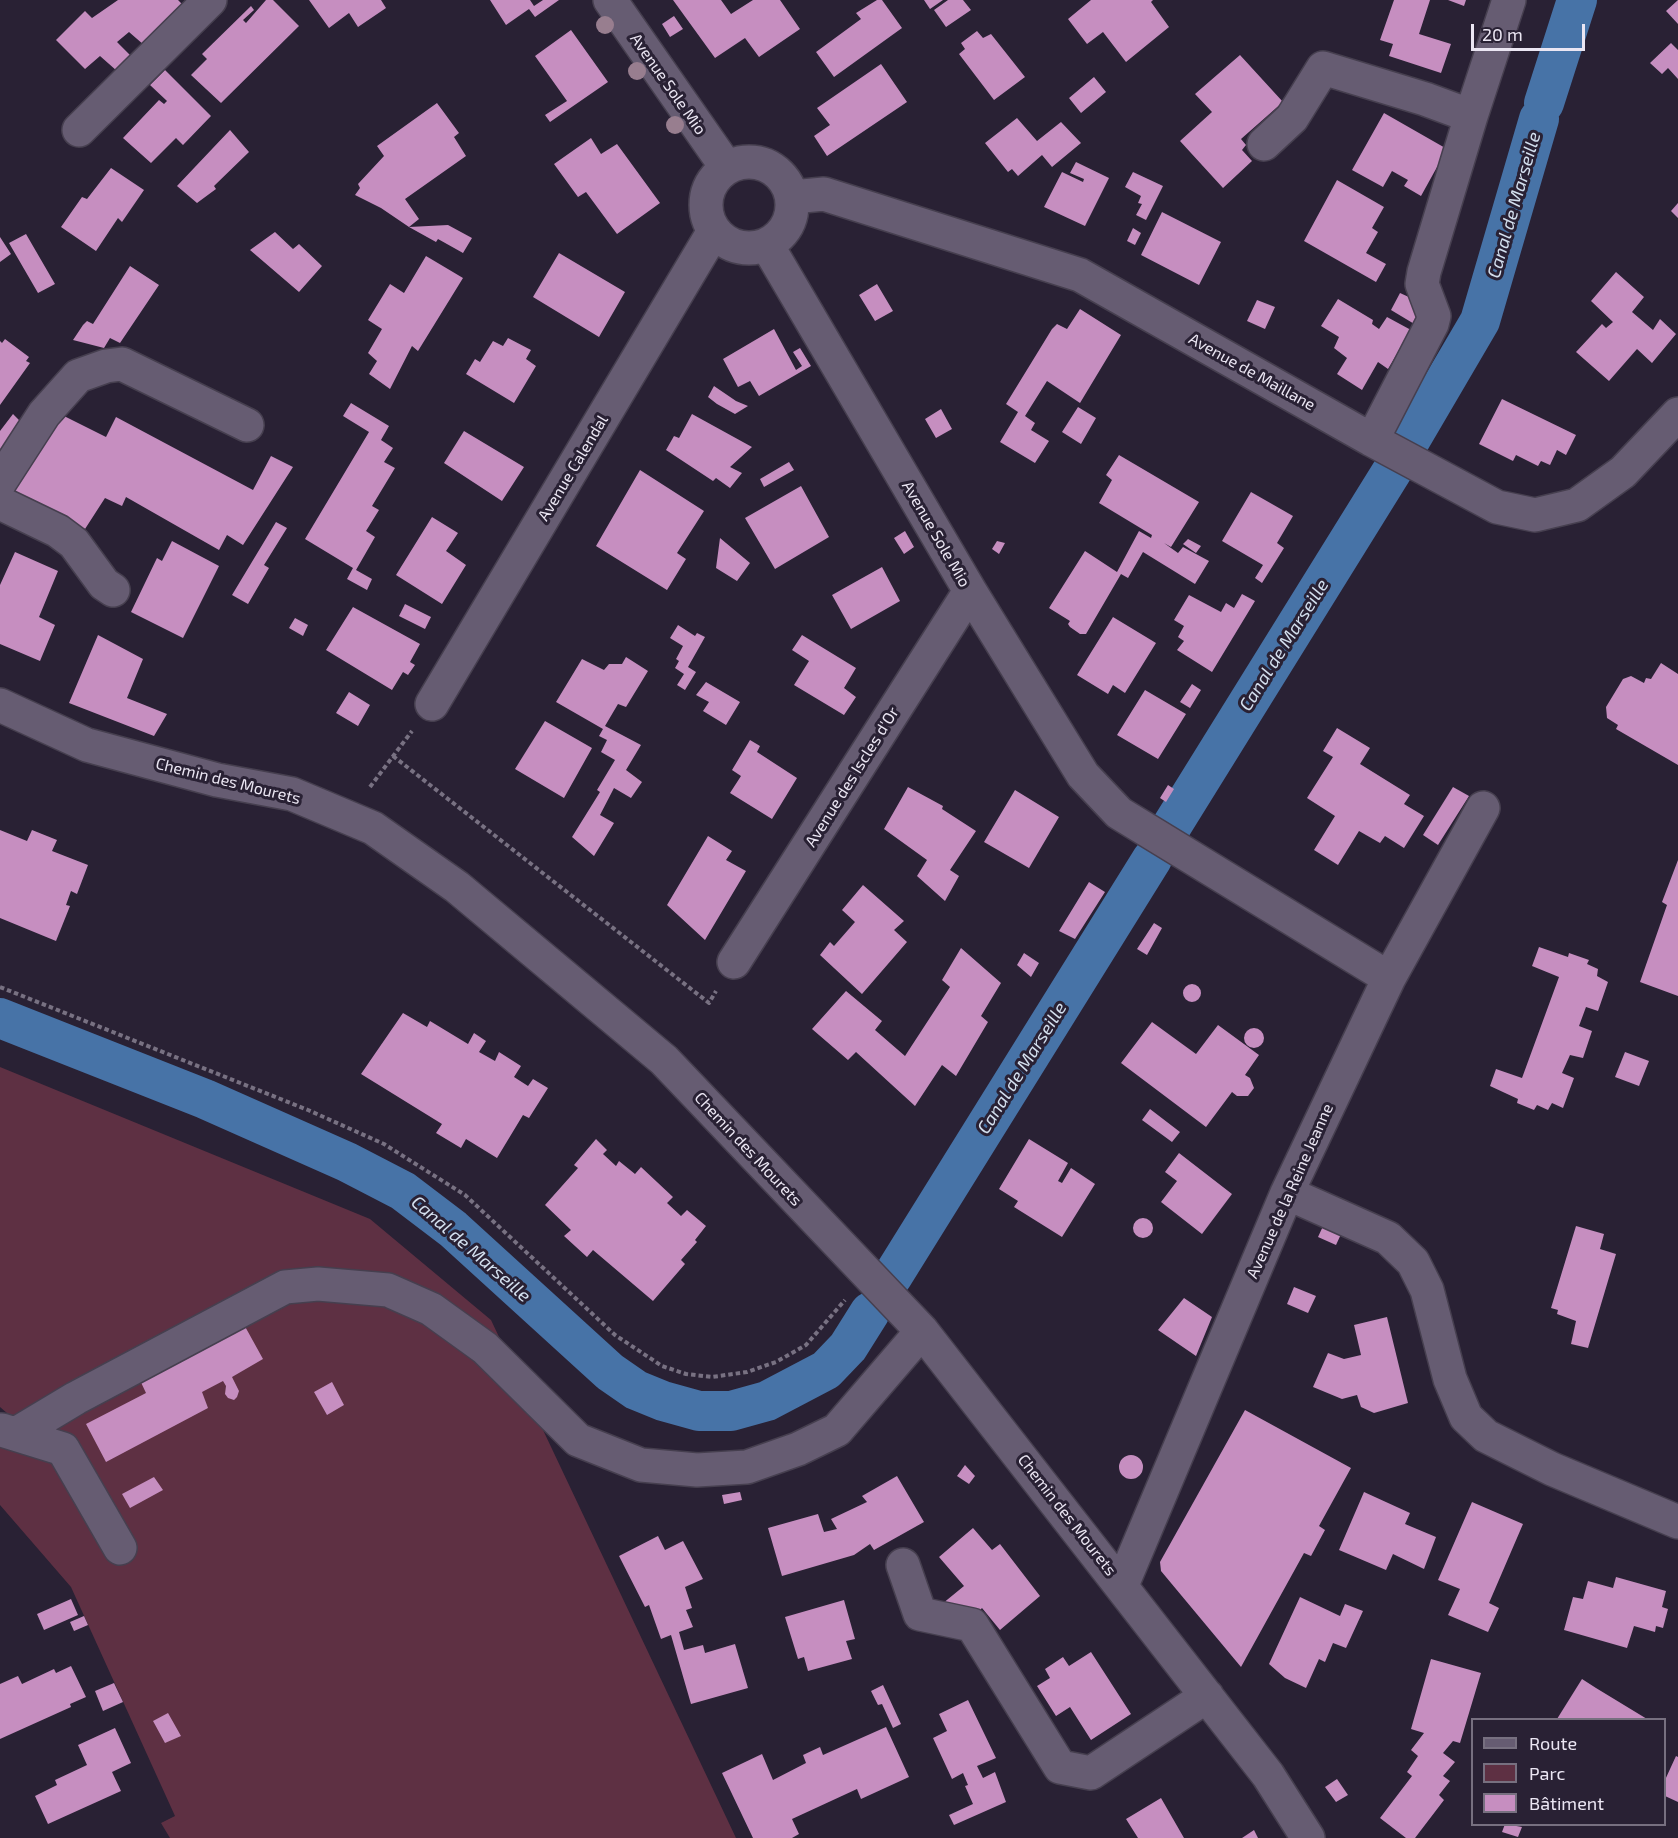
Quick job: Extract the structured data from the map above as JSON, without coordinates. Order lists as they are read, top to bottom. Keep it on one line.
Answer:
{"streets":{"street":["Avenue Sole Mio","Avenue de Maillane","Avenue Calendal","Avenue des Iscles d'Or","Chemin des Mourets","Avenue de la Reine Jeanne"]},"crossings":[["Avenue Sole Mio","Avenue de Maillane"],["Avenue Sole Mio","Avenue Calendal"],["Avenue Sole Mio","Avenue des Iscles d'Or"],["Avenue Sole Mio","Avenue de la Reine Jeanne"],["Avenue de Maillane","Avenue Calendal"],["Chemin des Mourets","Avenue de la Reine Jeanne"]],"water":["Canal de Marseille"],"legend":["Route","Parc","Bâtiment"],"scale_bar":"20 m"}
